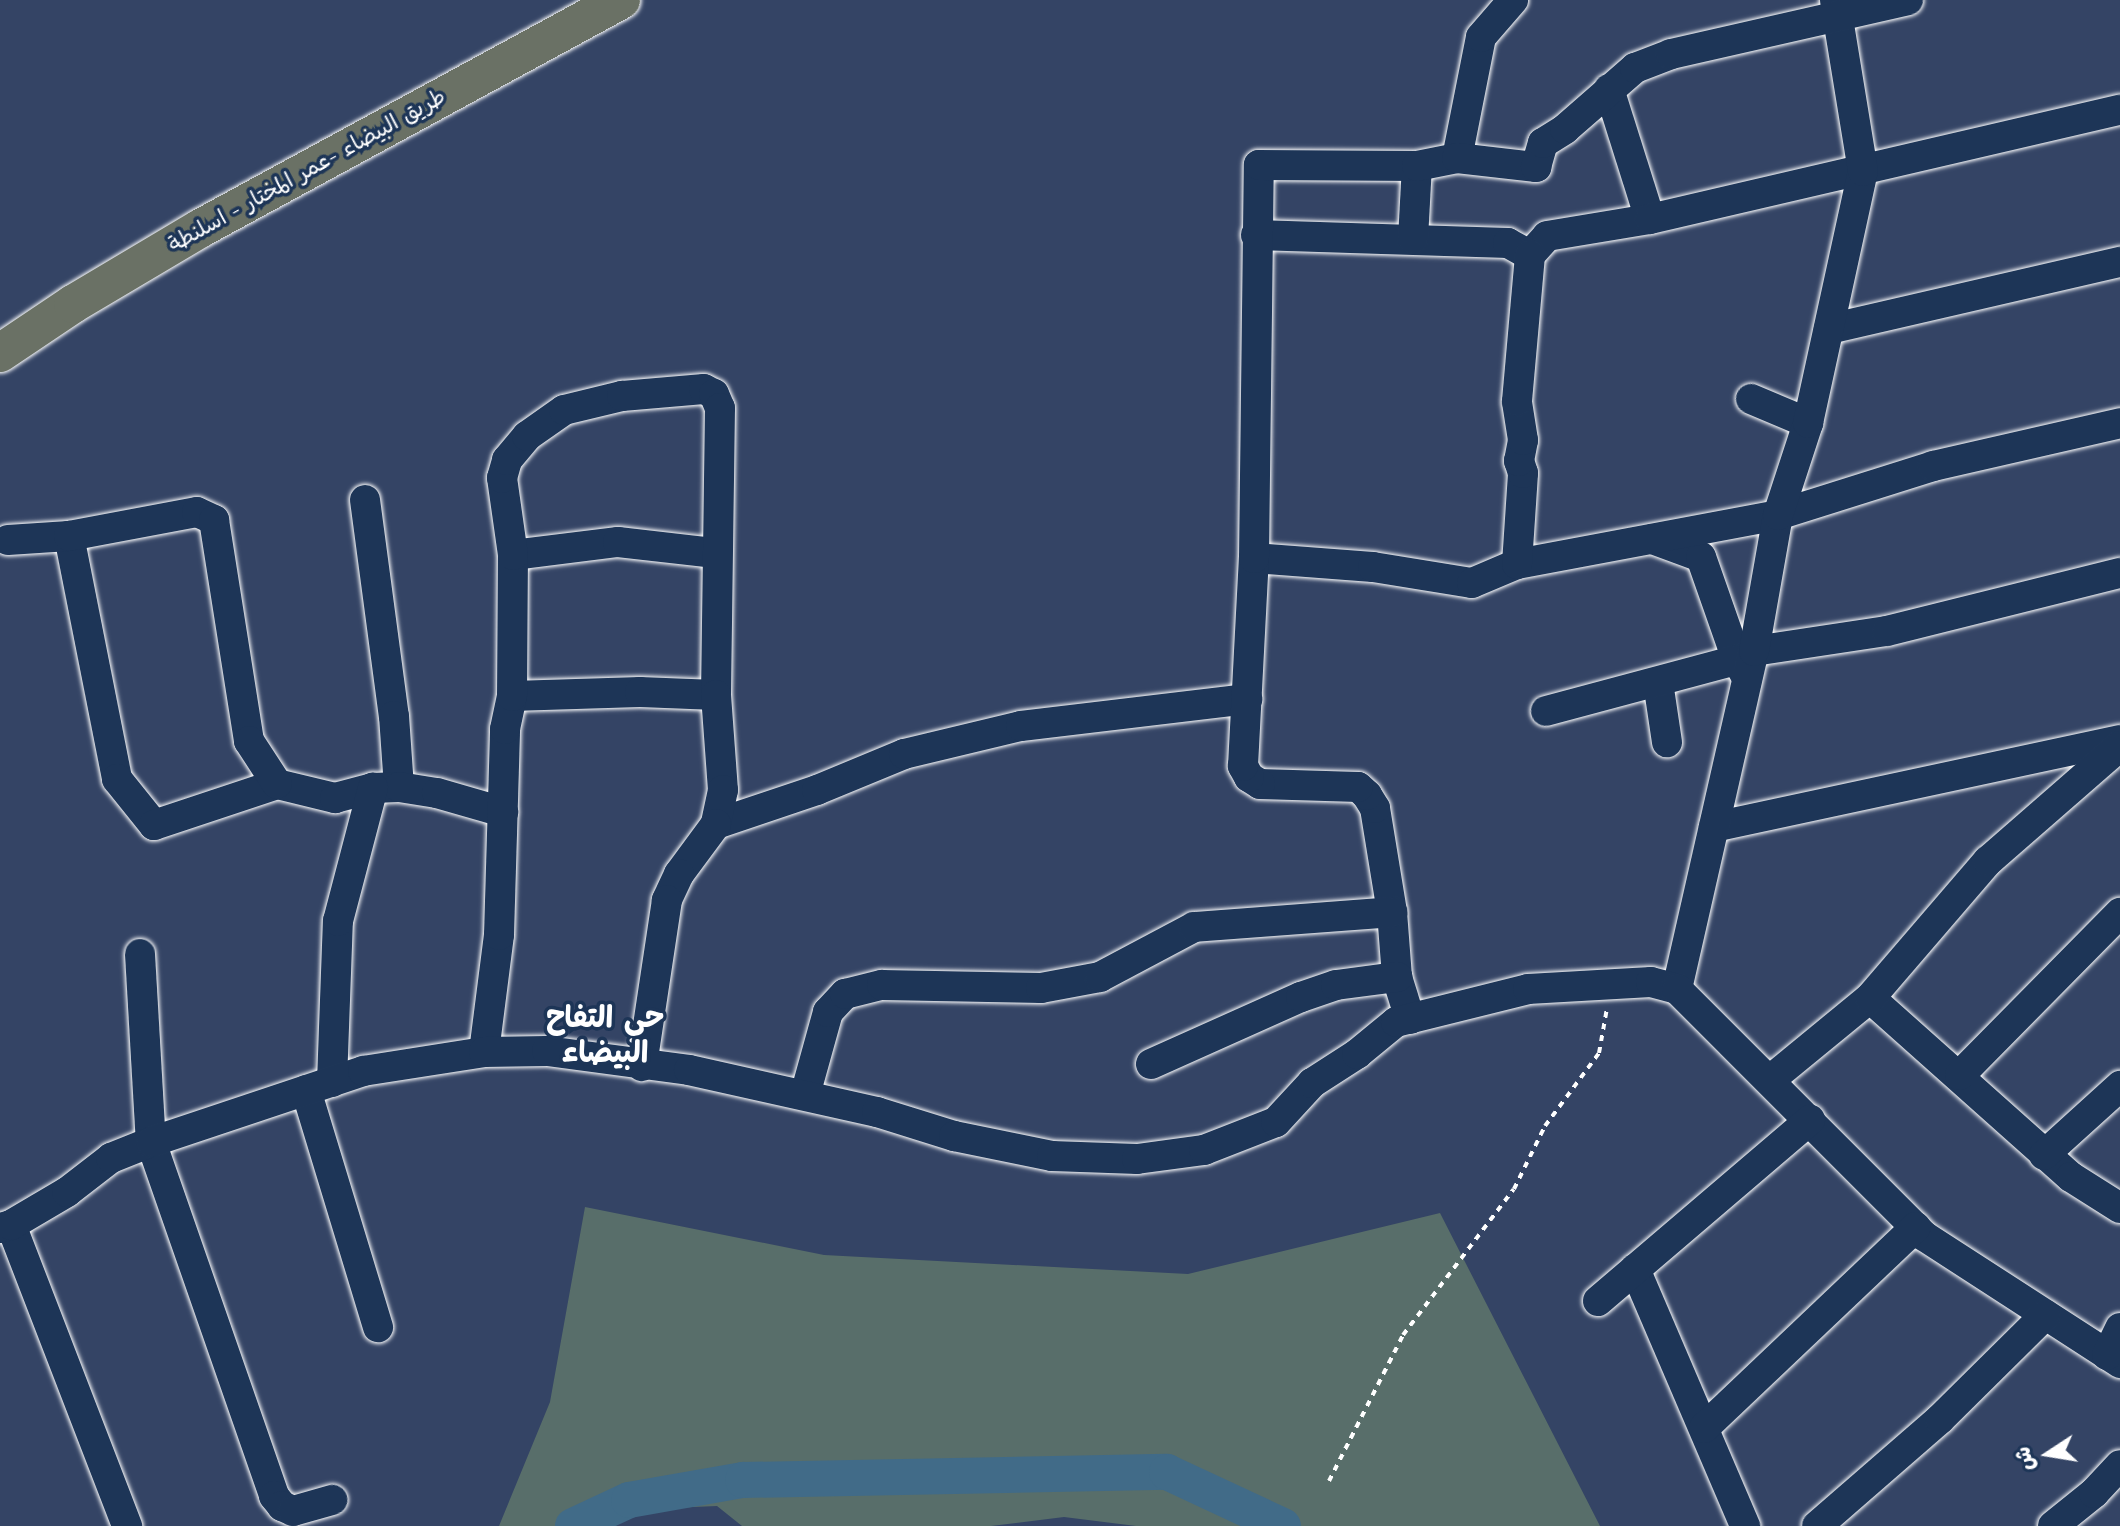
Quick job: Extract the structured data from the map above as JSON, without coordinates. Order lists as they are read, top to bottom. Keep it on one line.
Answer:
{"streets":{"main road":["طريق البيضاء -عمر المختار - اسلنطة"]},"districts":["حي التفاح البيضاء"],"north":"left"}
